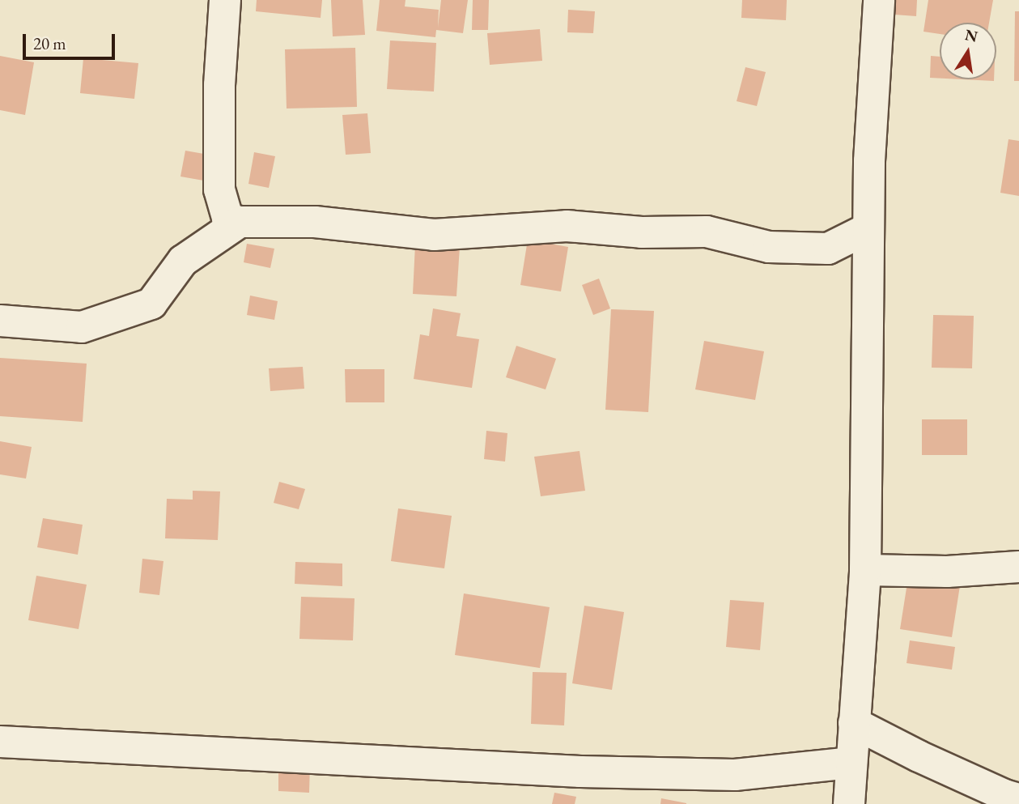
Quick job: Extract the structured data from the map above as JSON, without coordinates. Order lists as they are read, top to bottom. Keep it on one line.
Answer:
{"scale_bar":"20 m","north":"top"}
